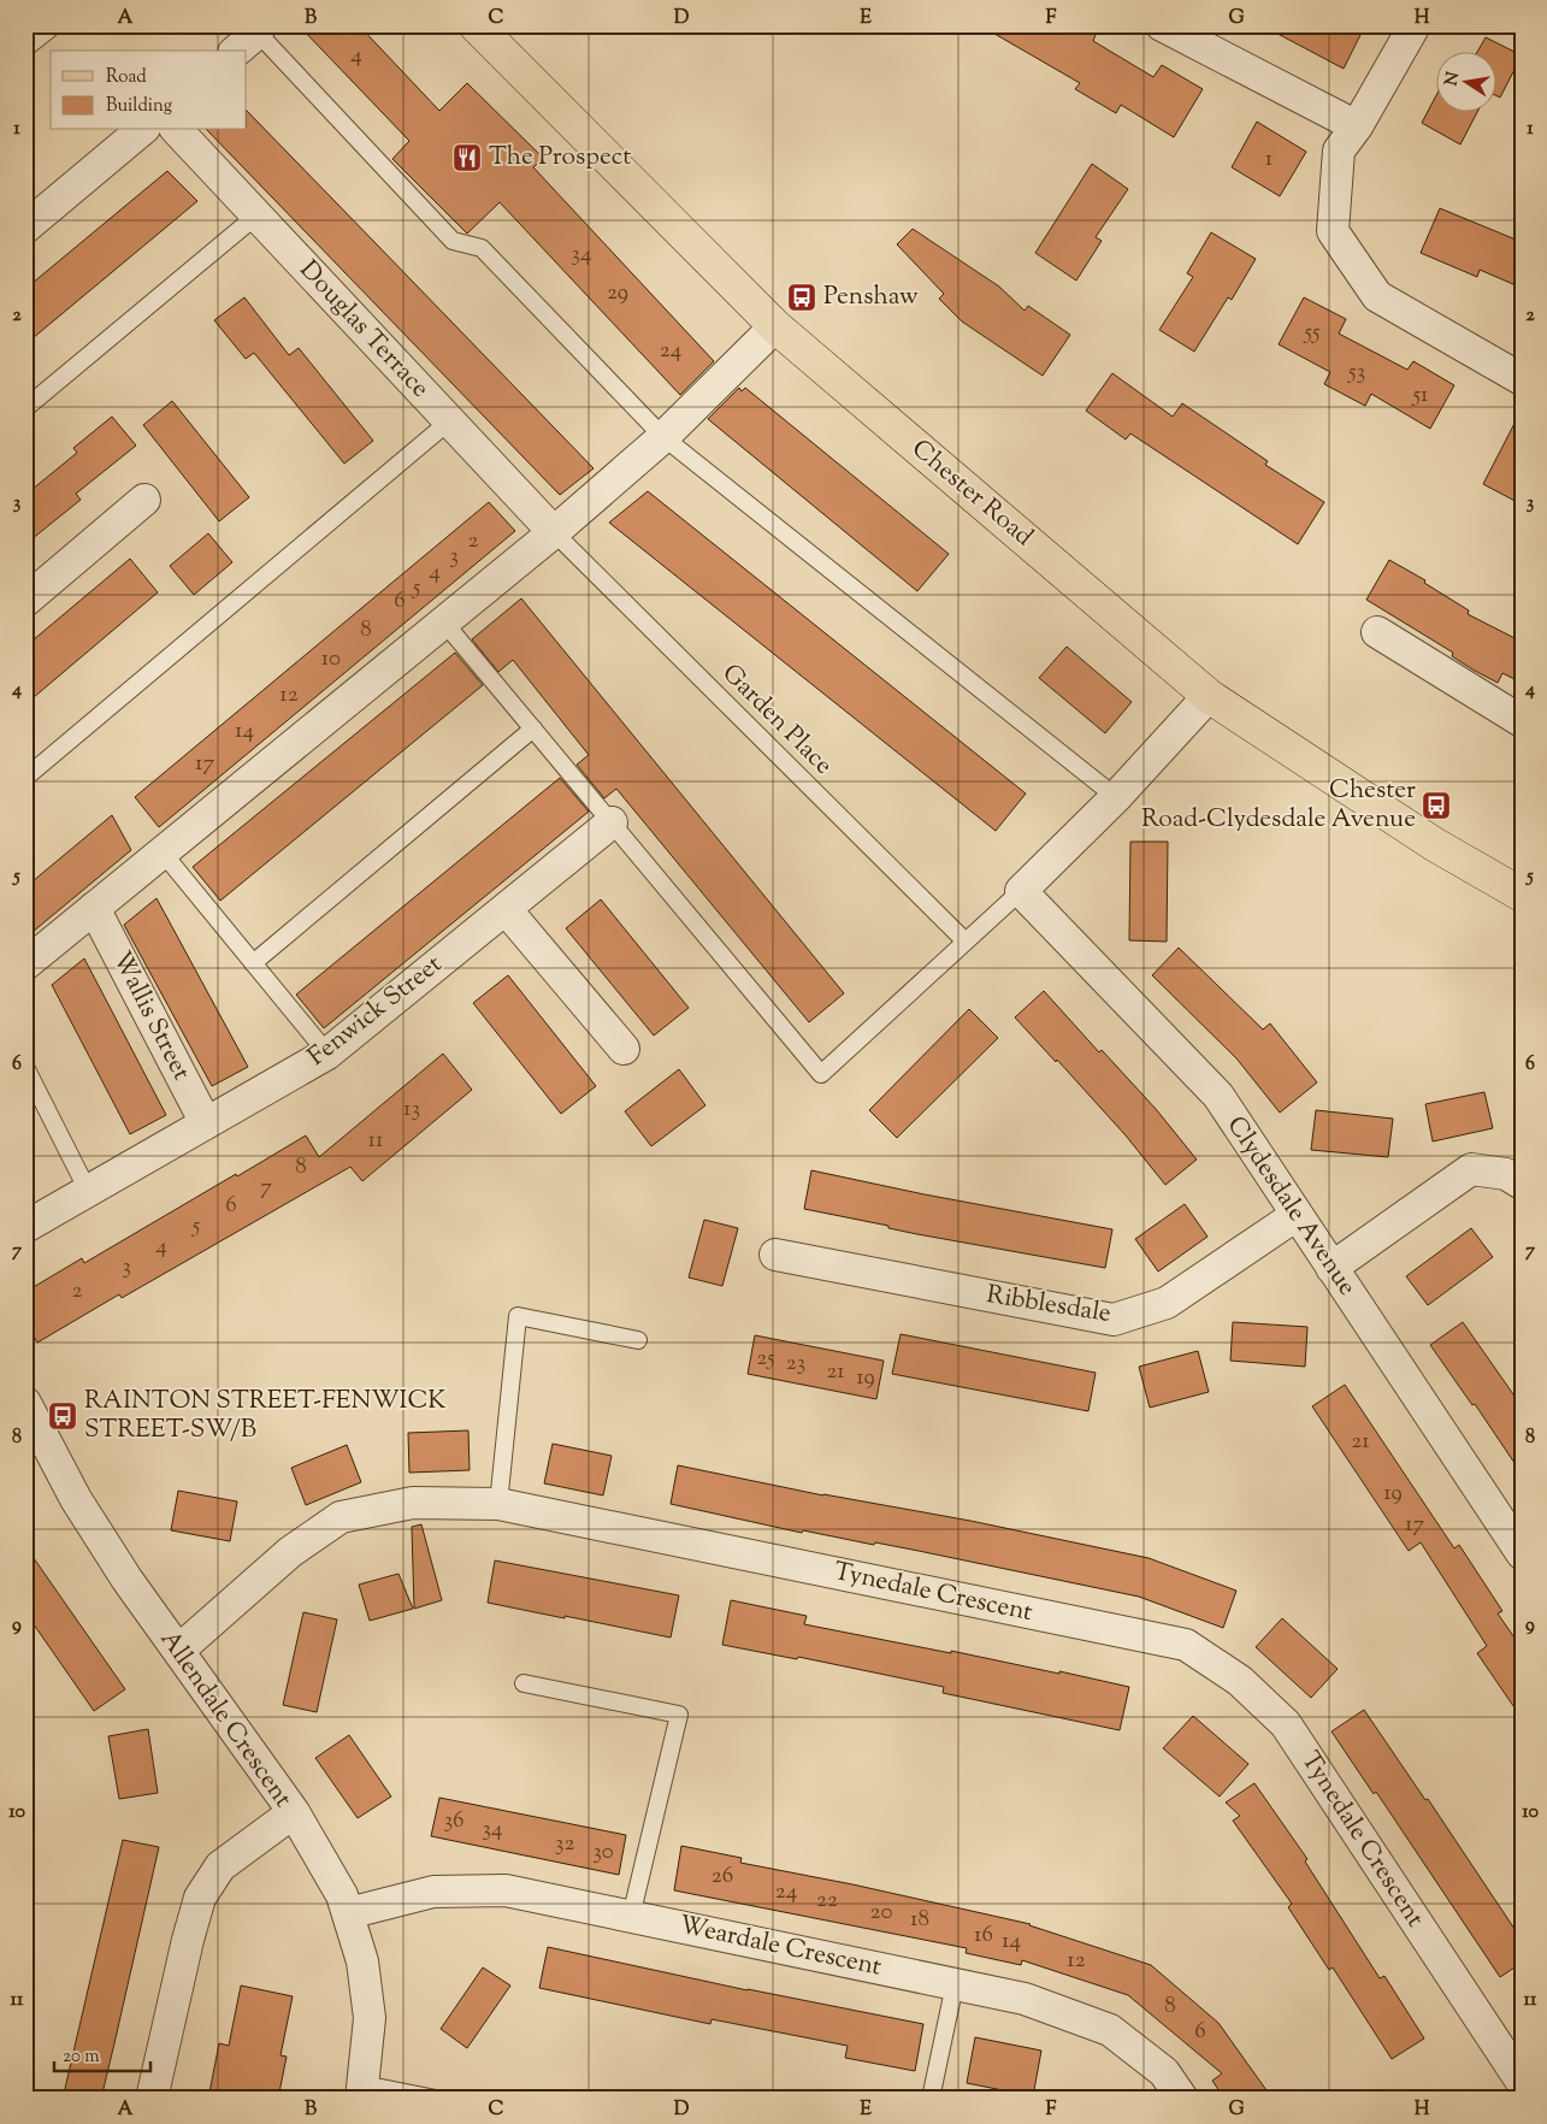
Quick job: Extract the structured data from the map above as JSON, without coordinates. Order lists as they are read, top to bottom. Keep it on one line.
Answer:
{"streets":{"main road":["Chester Road"],"street":["Douglas Terrace","Fenwick Street","Wallis Street","Clydesdale Avenue","Ribblesdale","Tynedale Crescent","Allendale Crescent","Weardale Crescent"],"lane":["Garden Place"]},"crossings":[["Douglas Terrace","Garden Place"],["Fenwick Street","Wallis Street"],["Clydesdale Avenue","Ribblesdale"],["Tynedale Crescent","Allendale Crescent"]],"places":{"restaurant":["The Prospect"],"bus stop":["Penshaw","Chester Road-Clydesdale Avenue","RAINTON STREET-FENWICK STREET-SW/B"]},"house_numbers":["4","1","34","29","55","24","53","51","2","3","4","5","6","8","10","12","14","17","13","11","8","7","6","5","4","3","2","25","23","21","19","21","19","17","36","34","32","30","26","24","22","20","18","16","14","12","8","6"],"legend":["Road","Building"],"scale_bar":"20 m","north":"left","grid":{"columns":["A","B","C","D","E","F","G","H"],"rows":["1","2","3","4","5","6","7","8","9","10","11"]}}
